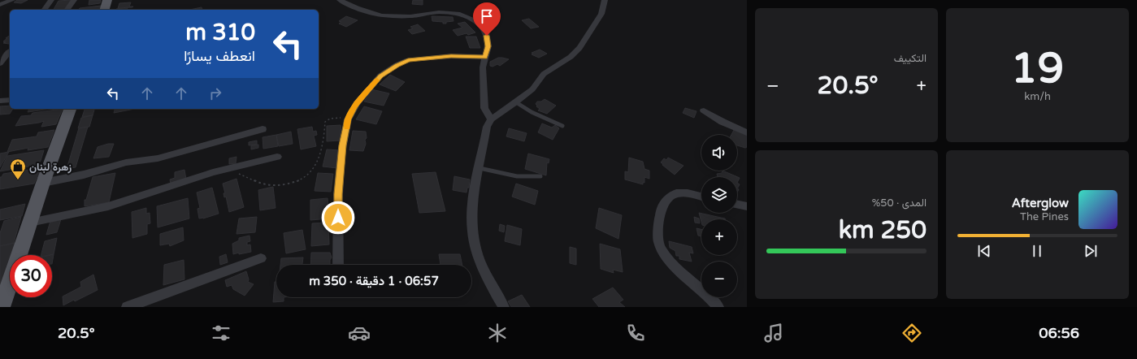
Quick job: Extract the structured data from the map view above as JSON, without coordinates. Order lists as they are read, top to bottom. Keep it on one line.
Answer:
{"places":{"shop":["زهرة لبنان"]},"page":{"tile":[["19","km/h"],"التكييف",["المدى · 50%","250 km"]],"turn":["310 m","انعطف يسارًا"],"heat":["−","20.5°","+"],"map_buttons":["+","−"],"song":["Afterglow","The Pines"],"limit":"30","trip":"06:57 · 1 دقيقة · 350 m","tabs":["06:56","20.5°"]}}
